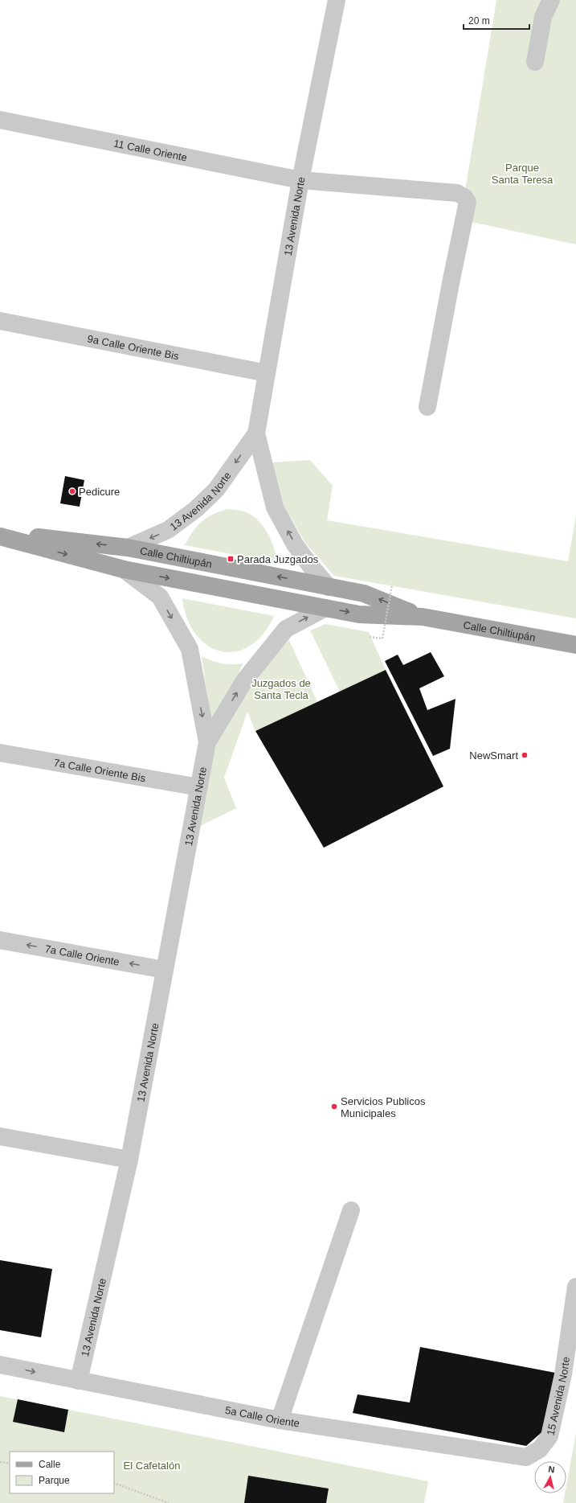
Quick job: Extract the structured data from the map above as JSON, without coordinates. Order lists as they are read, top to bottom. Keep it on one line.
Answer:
{"streets":{"main road":["Calle Chiltiupán"],"street":["11 Calle Oriente","13 Avenida Norte","9a Calle Oriente Bis","7a Calle Oriente Bis","7a Calle Oriente","15 Avenida Norte","5a Calle Oriente"]},"crossings":[["11 Calle Oriente","13 Avenida Norte"],["13 Avenida Norte","9a Calle Oriente Bis"],["13 Avenida Norte","Calle Chiltiupán"],["13 Avenida Norte","7a Calle Oriente Bis"],["13 Avenida Norte","7a Calle Oriente"],["13 Avenida Norte","5a Calle Oriente"],["15 Avenida Norte","5a Calle Oriente"]],"one_way":["7a Calle Oriente"],"parks":["Parque Santa Teresa","Juzgados de Santa Tecla","El Cafetalón"],"places":{"other":["Pedicure","NewSmart","Servicios Publicos Municipales"],"transit":["Parada Juzgados"]},"legend":["Calle","Parque"],"scale_bar":"20 m","north":"top"}
